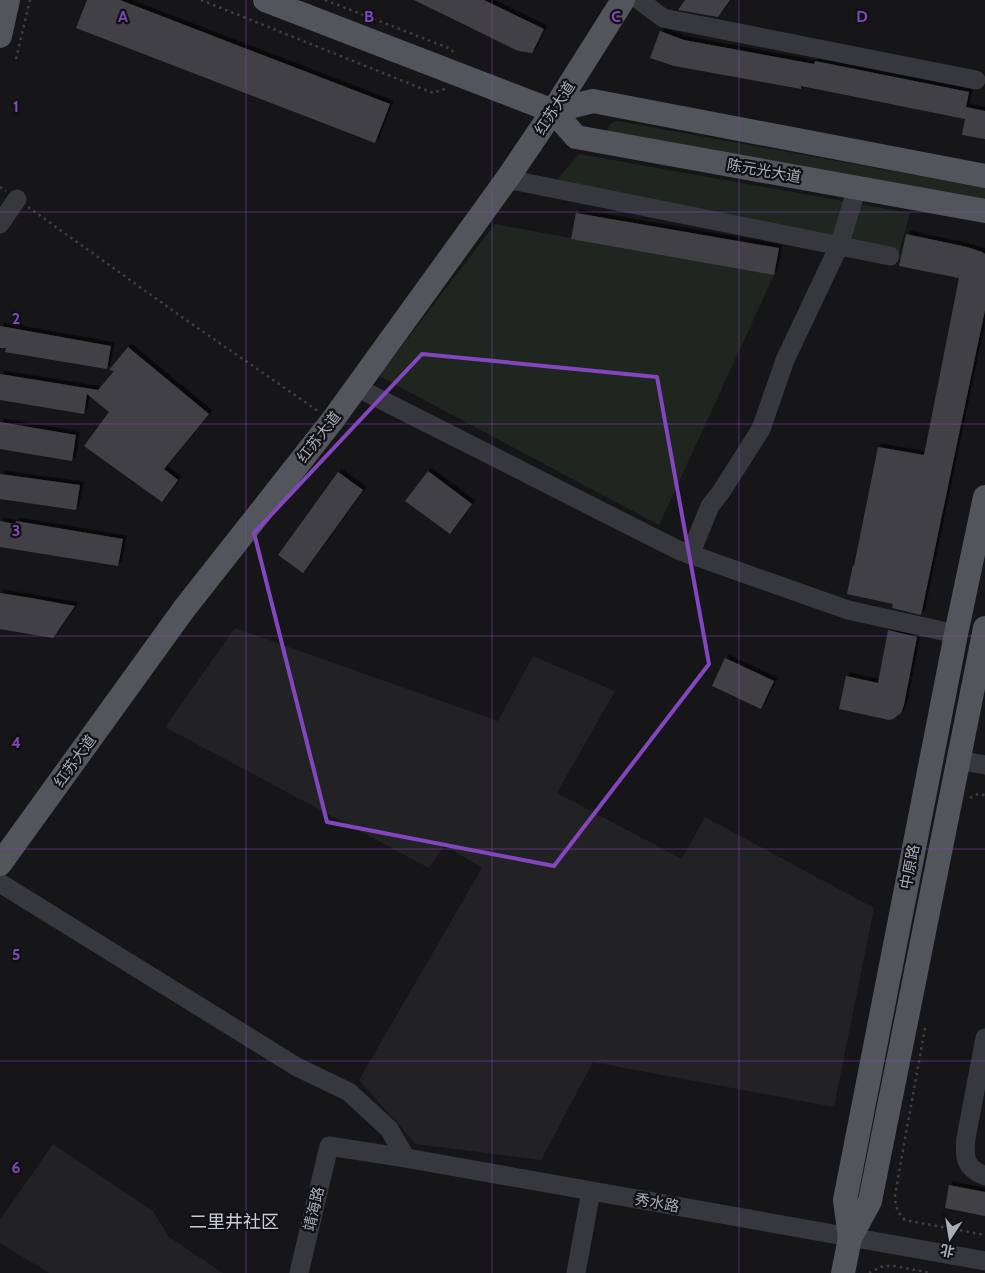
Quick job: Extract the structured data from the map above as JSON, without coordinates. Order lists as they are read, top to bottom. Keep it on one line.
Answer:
{"streets":{"main road":["红苏大道","陈元光大道","中原路"],"street":["秀水路","靖海路"]},"crossings":[["红苏大道","陈元光大道"],["中原路","秀水路"],["秀水路","靖海路"]],"districts":["二里井社区"],"north":"bottom","grid":{"columns":["A","B","C","D"],"rows":["1","2","3","4","5","6"]}}
